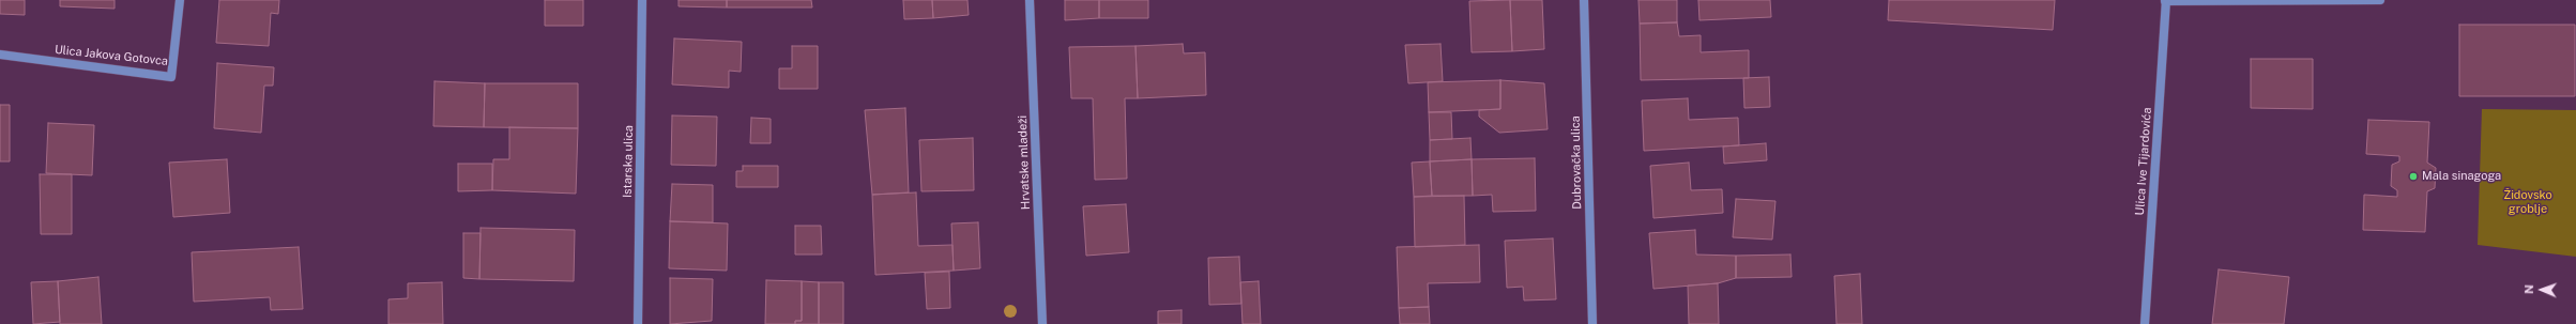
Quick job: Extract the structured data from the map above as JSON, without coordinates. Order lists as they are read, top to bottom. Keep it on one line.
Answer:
{"streets":{"street":["Ulica Jakova Gotovca","Istarska ulica","Ulica Ive Tijardovića","Hrvatske mladeži","Dubrovačka ulica"]},"parks":["Židovsko groblje"],"places":["Mala sinagoga"],"north":"left"}
